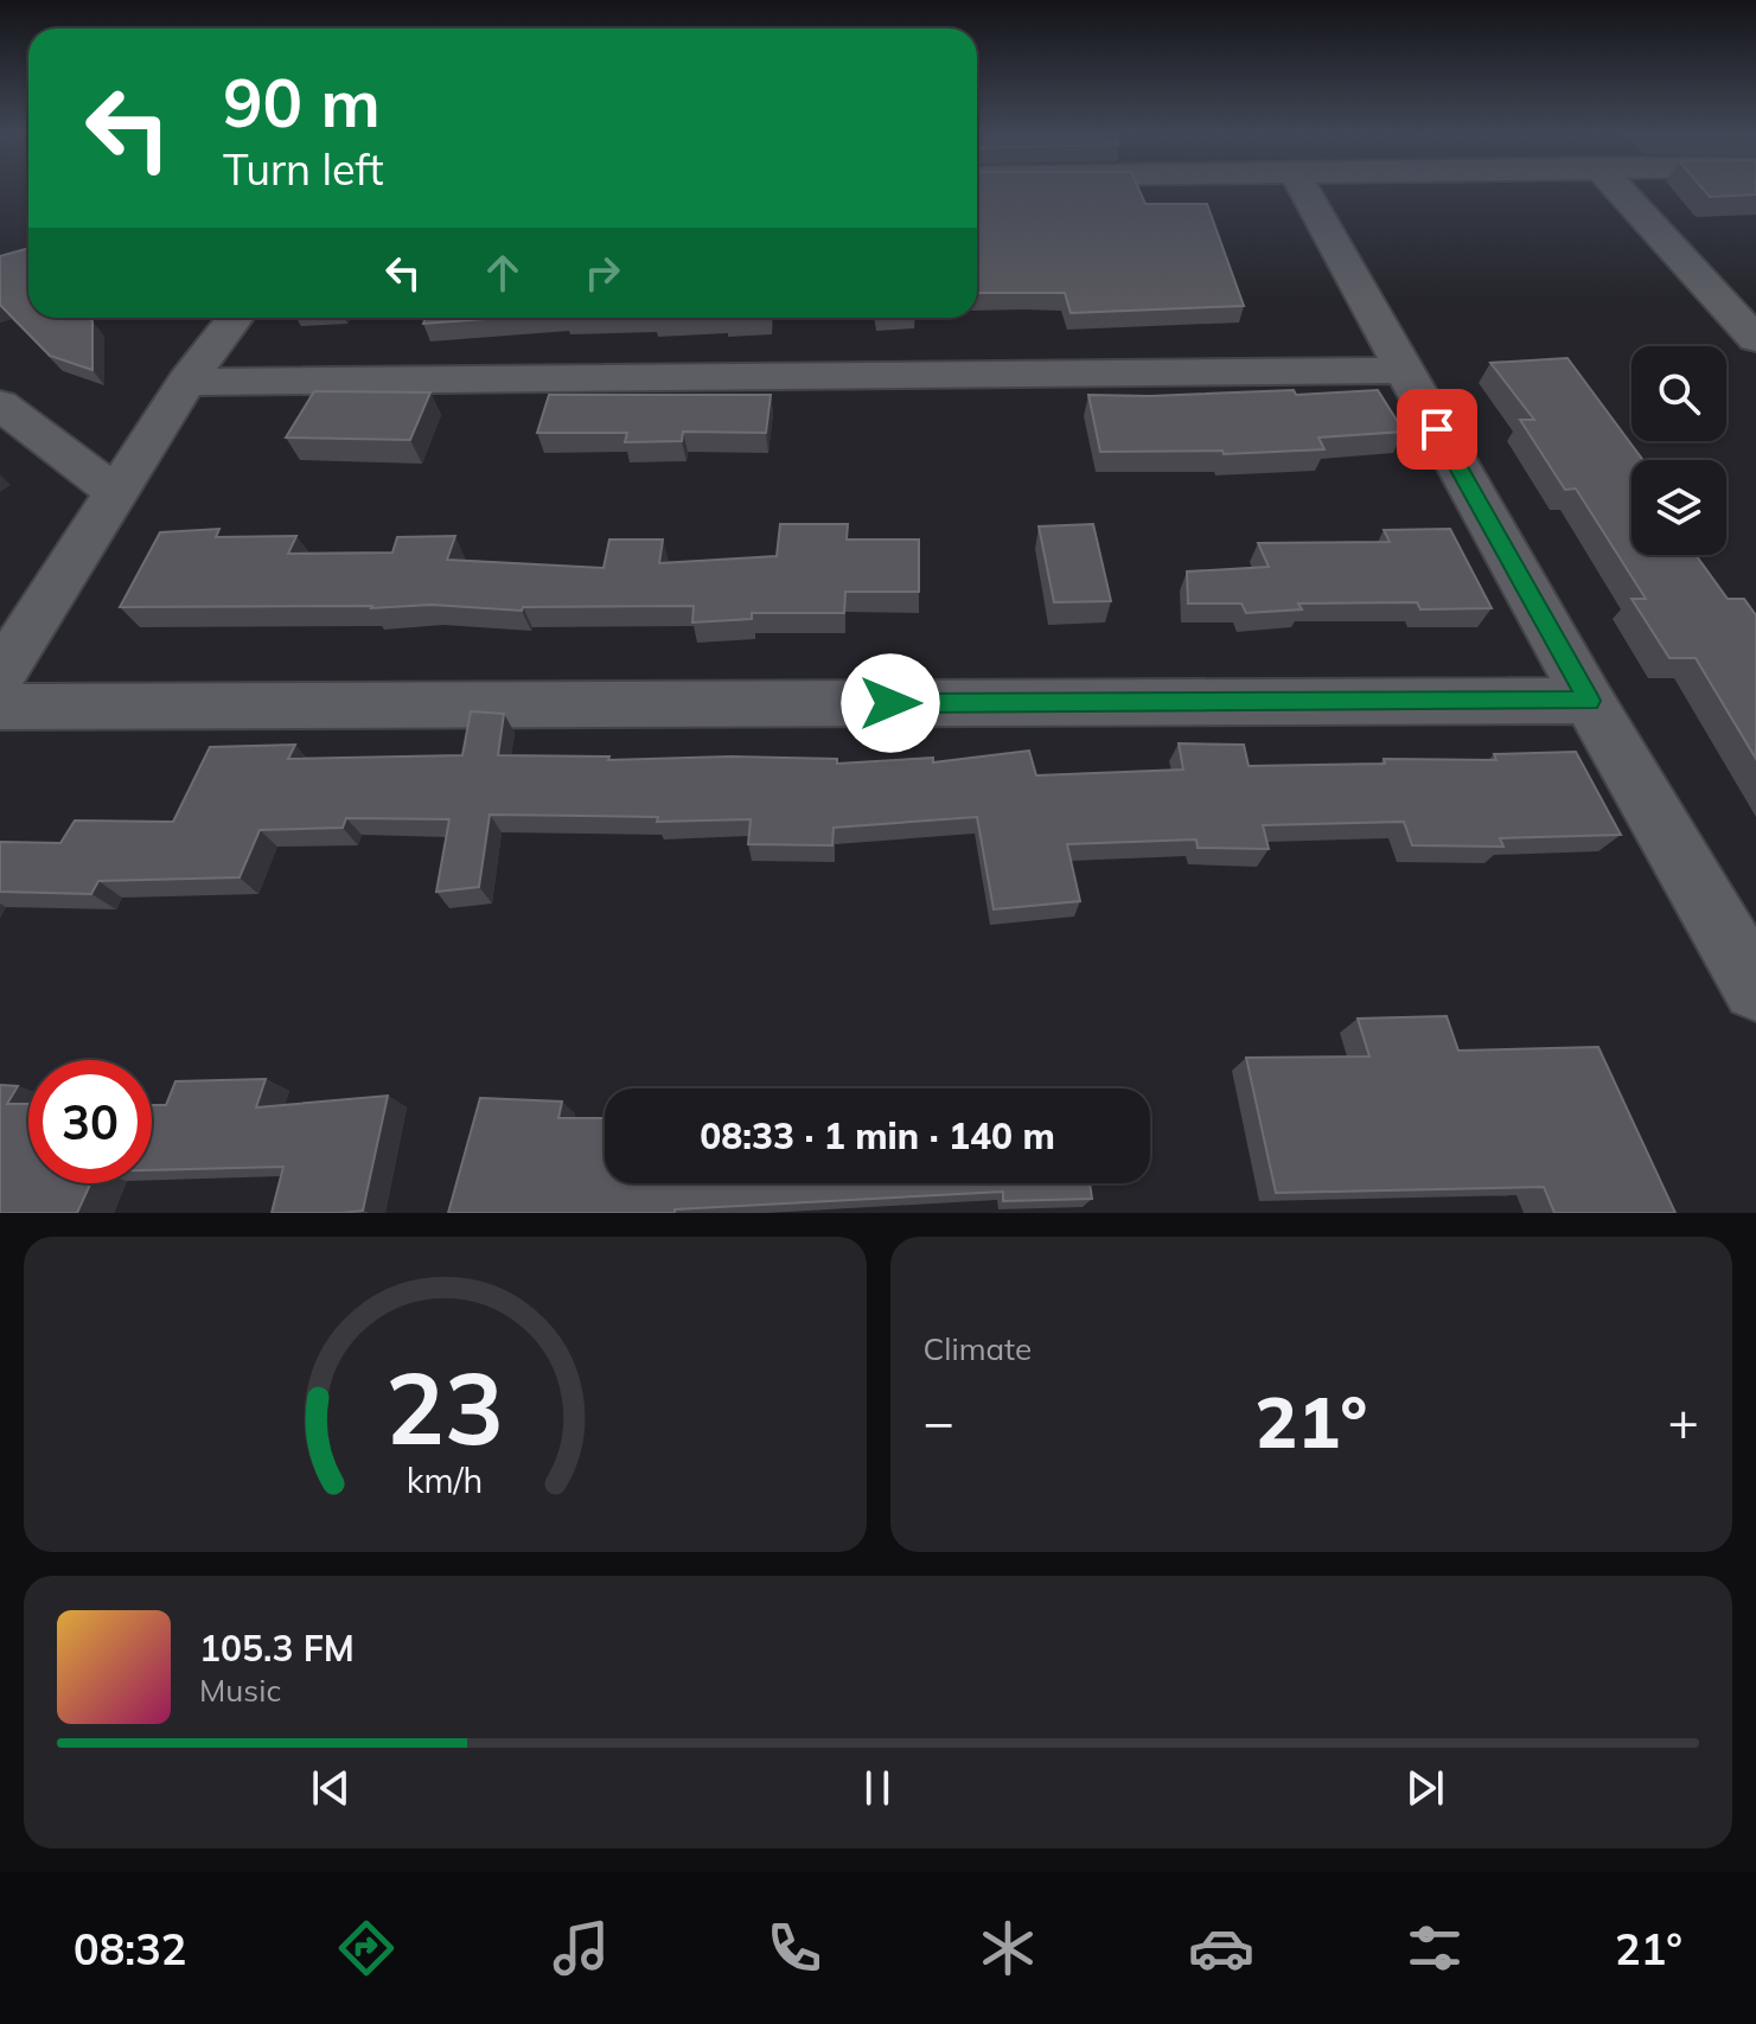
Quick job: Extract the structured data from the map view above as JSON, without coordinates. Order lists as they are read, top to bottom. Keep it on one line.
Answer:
{"page":{"turn":["90 m","Turn left"],"limit":"30","trip":"08:33 · 1 min · 140 m","tile":"Climate","heat":["−","21°","+"],"song":["105.3 FM","Music"],"tabs":["08:32","21°"],"gauge":["23","km/h"]}}
